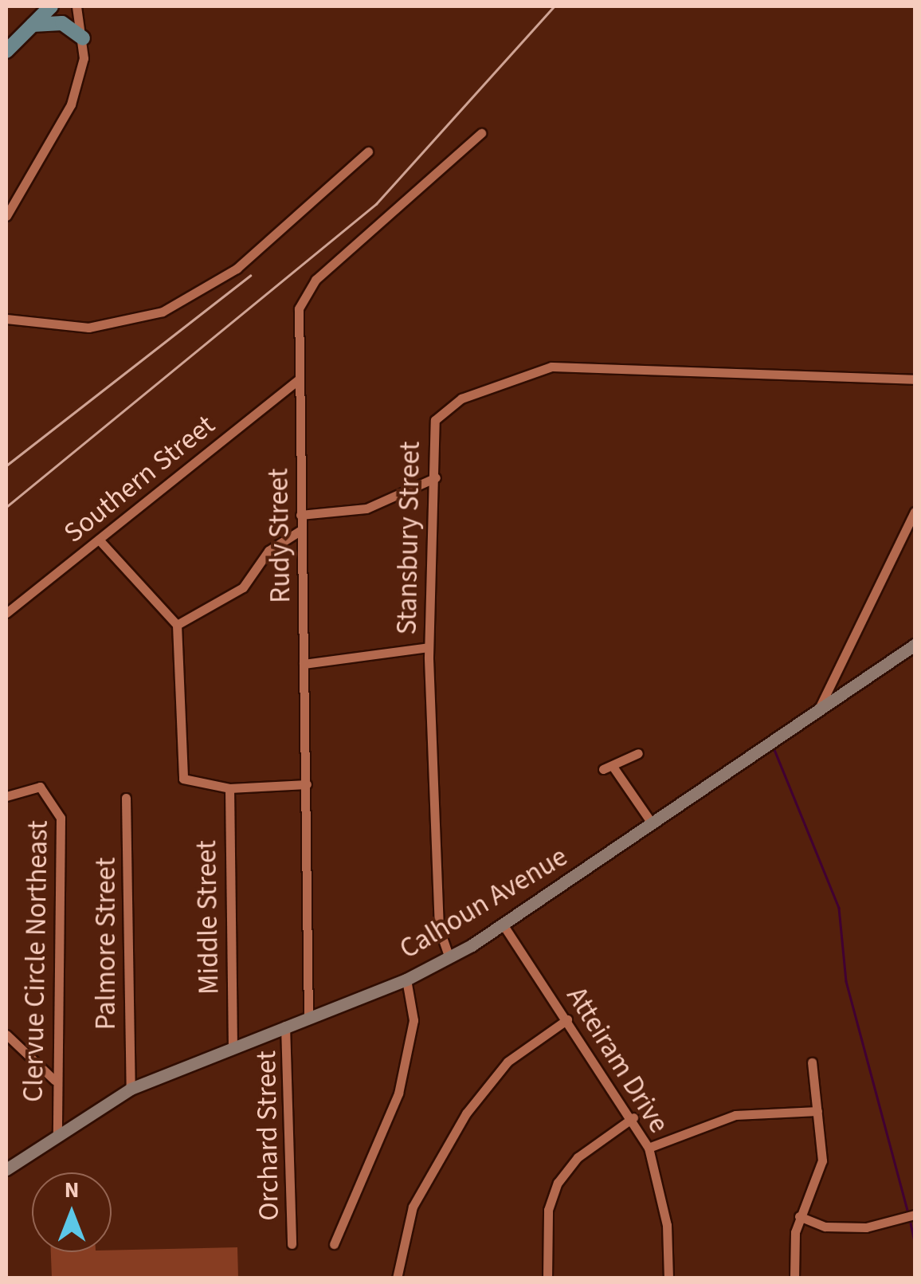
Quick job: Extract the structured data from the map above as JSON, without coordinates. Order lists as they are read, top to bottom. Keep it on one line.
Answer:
{"streets":{"street":["Southern Street","Rudy Street","Stansbury Street","Calhoun Avenue","Middle Street","Palmore Street","Clervue Circle Northeast","Atteiram Drive","Orchard Street"]},"crossings":[["Southern Street","Rudy Street"],["Rudy Street","Calhoun Avenue"],["Stansbury Street","Calhoun Avenue"],["Calhoun Avenue","Middle Street"],["Calhoun Avenue","Palmore Street"],["Calhoun Avenue","Clervue Circle Northeast"],["Calhoun Avenue","Atteiram Drive"],["Calhoun Avenue","Orchard Street"]],"north":"top"}
